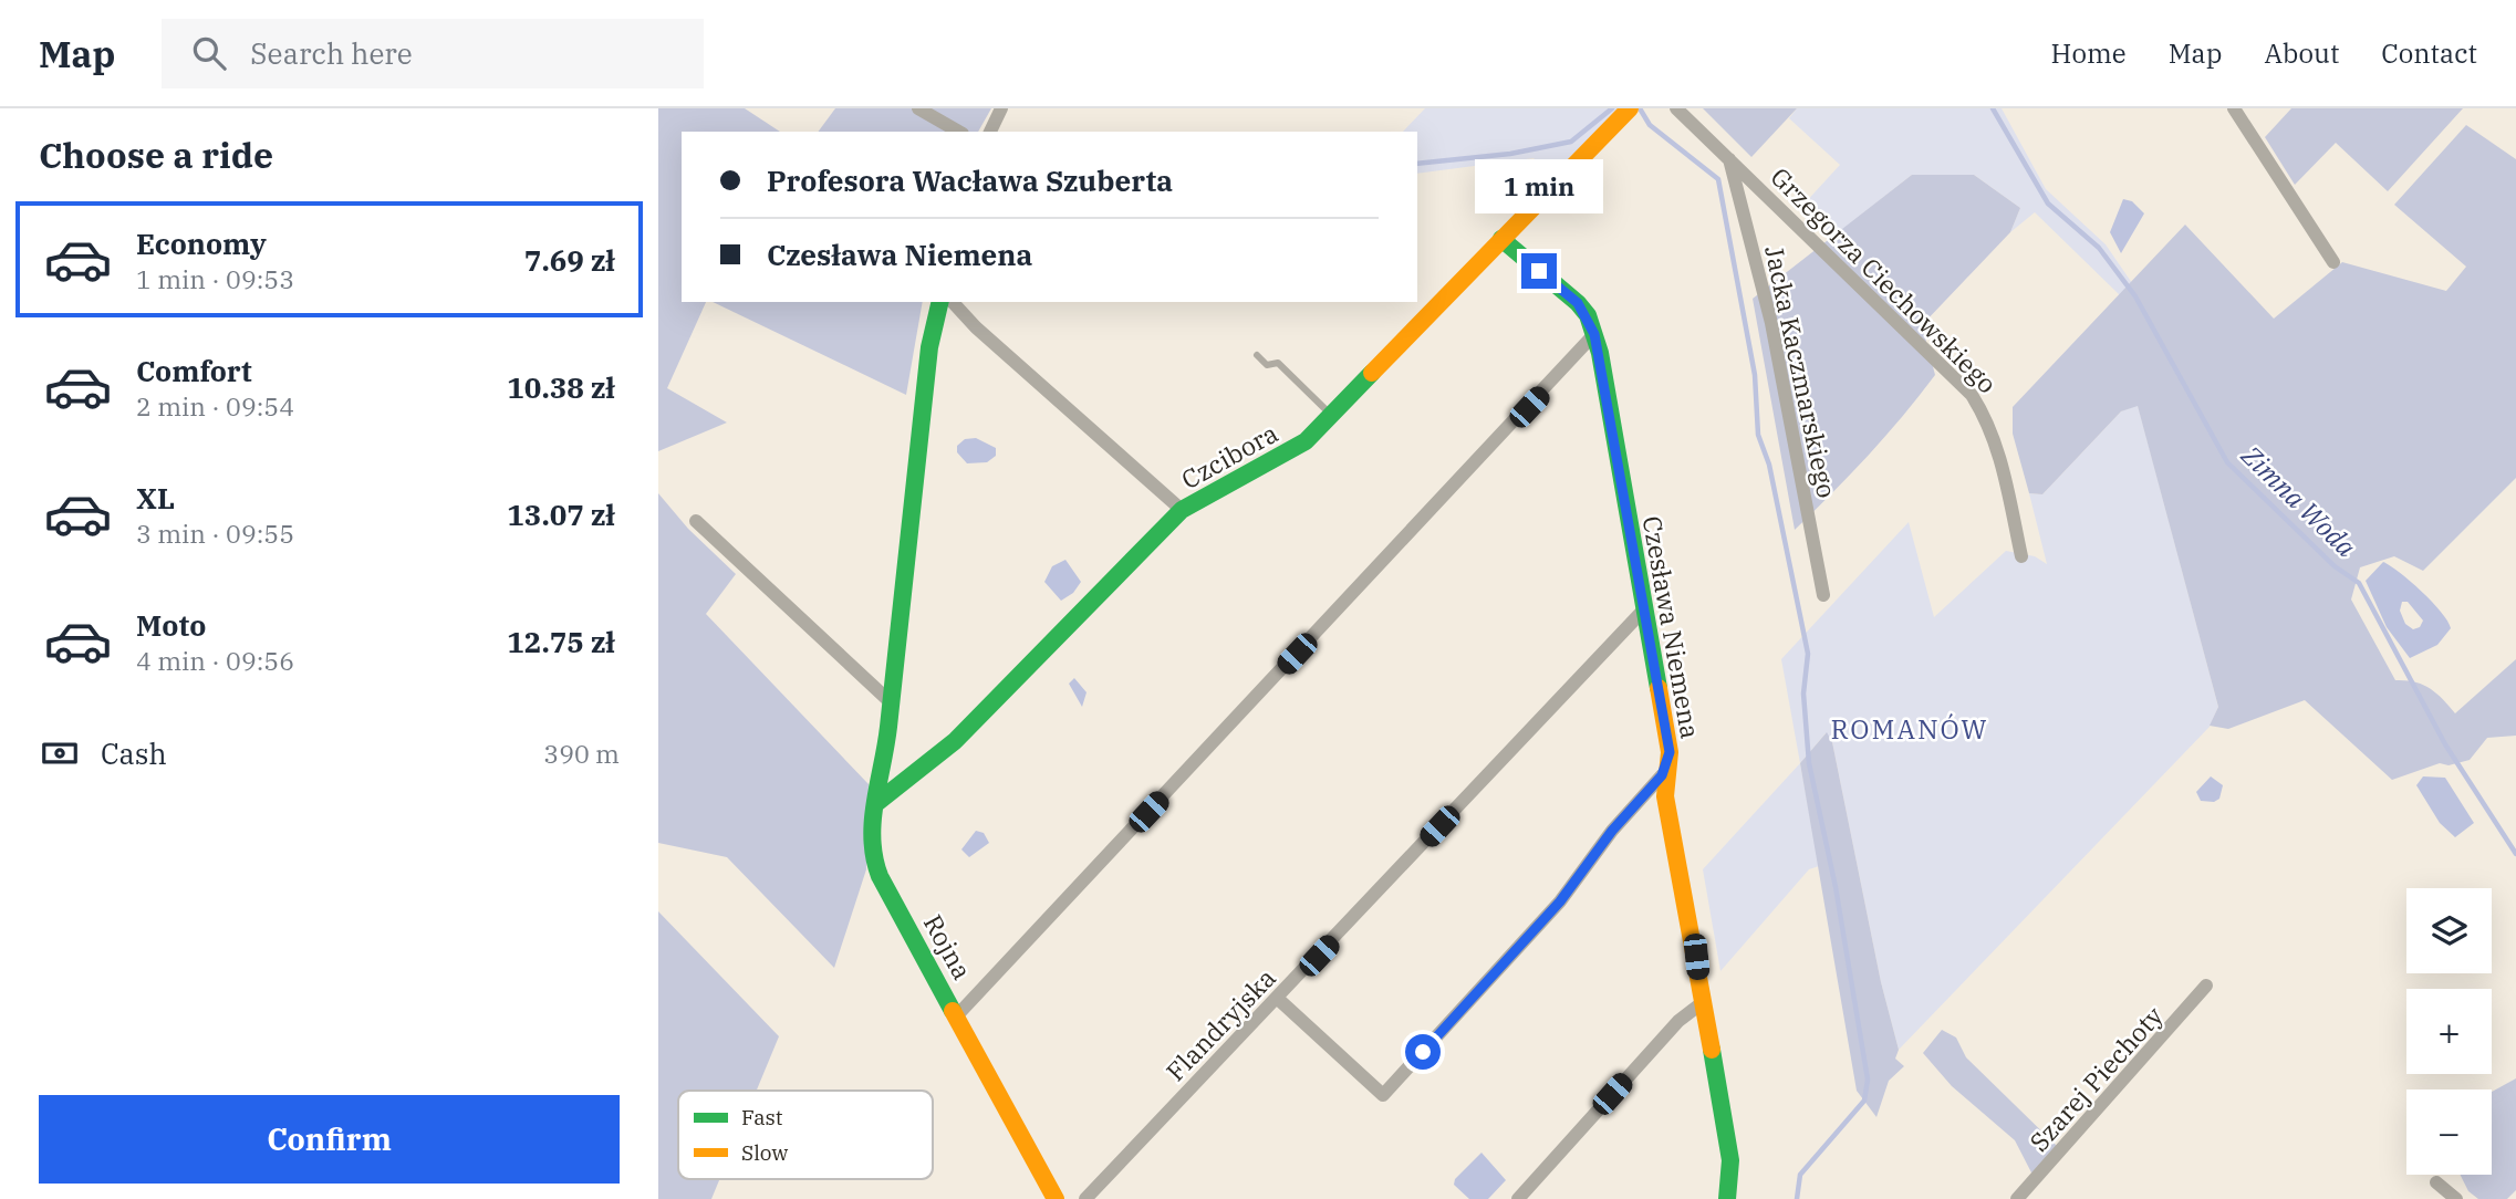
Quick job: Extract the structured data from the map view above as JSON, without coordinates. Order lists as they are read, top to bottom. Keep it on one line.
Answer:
{"streets":{"street":["Grzegorza Ciechowskiego","Jacka Kaczmarskiego","Czcibora","Czesława Niemena","Rojna","Flandryjska","Szarej Piechoty"]},"crossings":[["Grzegorza Ciechowskiego","Jacka Kaczmarskiego"],["Czcibora","Czesława Niemena"],["Czcibora","Rojna"],["Czesława Niemena","Flandryjska"]],"districts":["ROMANÓW"],"water":["Zimna Woda"],"legend":["Fast","Slow"],"page":{"header":"Map","search":"Search here","nav":["Home","Map","About","Contact"],"heading":"Choose a ride","banner":["Profesora Wacława Szuberta","Czesława Niemena"],"bubble":"1 min","list":[{"name":"Economy","note":"1 min · 09:53","value":"7.69 zł"},{"name":"Comfort","note":"2 min · 09:54","value":"10.38 zł"},{"name":"XL","note":"3 min · 09:55","value":"13.07 zł"},{"name":"Moto","note":"4 min · 09:56","value":"12.75 zł"}],"pay":["Cash","390 m"],"map_buttons":["+","−"],"buttons":"Confirm"}}
